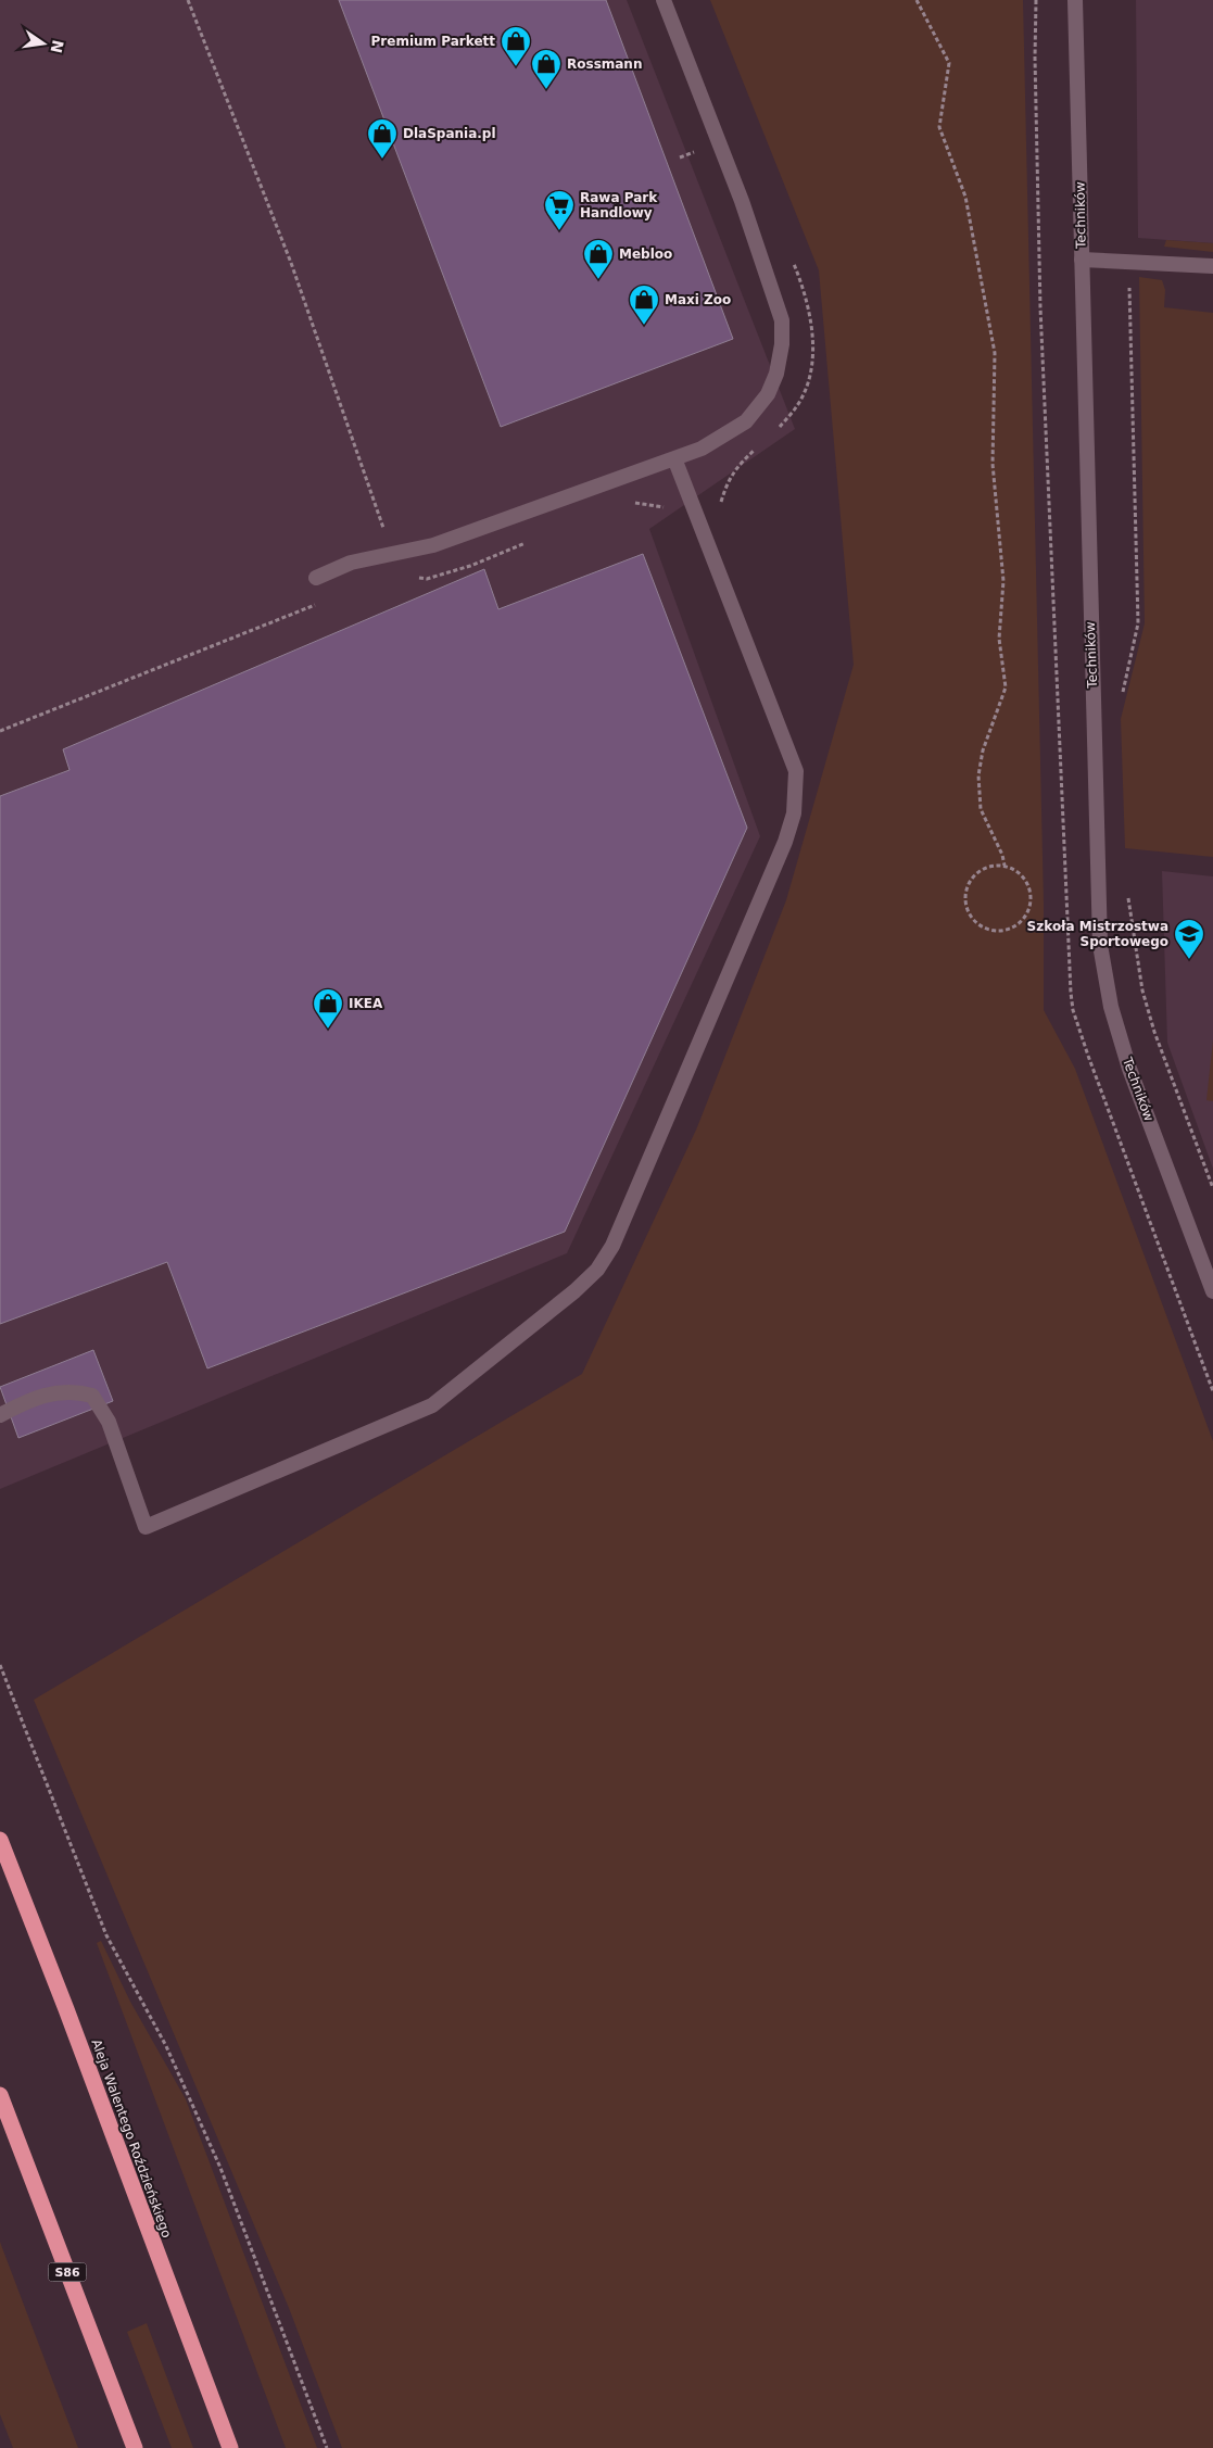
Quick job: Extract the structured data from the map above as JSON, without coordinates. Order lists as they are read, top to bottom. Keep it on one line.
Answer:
{"streets":{"highway":["Aleja Walentego Roździeńskiego","S86"],"street":["Techników"]},"places":{"shop":["Premium Parkett","Rossmann","DlaSpania.pl","Mebloo","Maxi Zoo","IKEA"],"supermarket":["Rawa Park Handlowy"],"school or university":["Szkoła Mistrzostwa Sportowego"]},"north":"right"}
